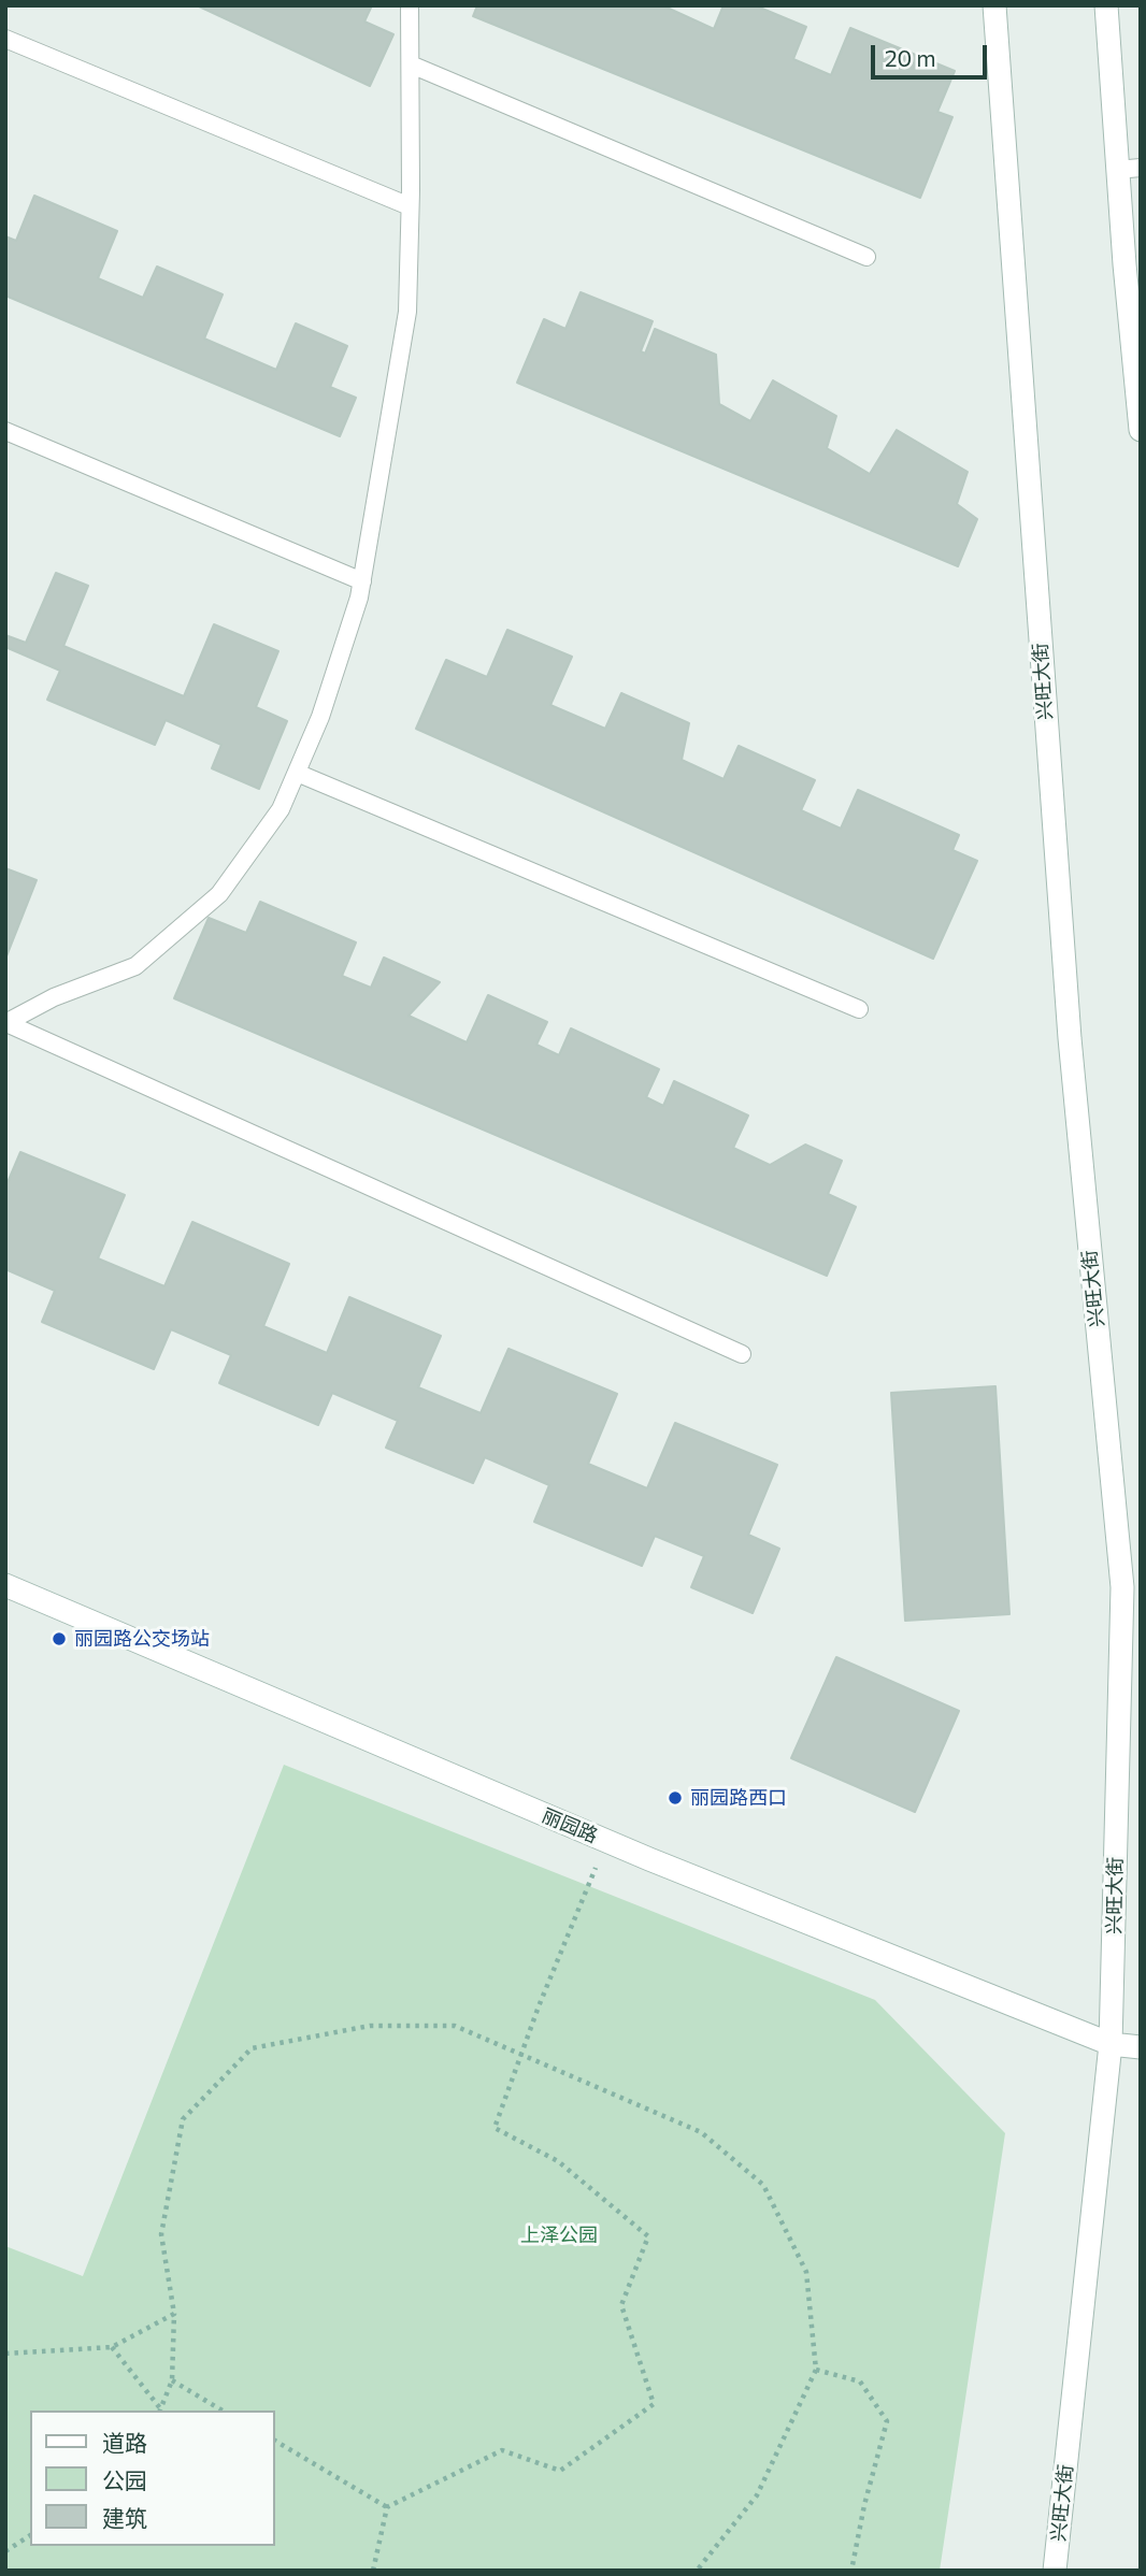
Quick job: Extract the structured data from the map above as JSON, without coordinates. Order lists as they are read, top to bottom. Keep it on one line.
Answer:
{"streets":{"main road":["兴旺大街","丽园路"]},"crossings":[["兴旺大街","丽园路"]],"parks":["上泽公园"],"places":["丽园路公交场站","丽园路西口"],"legend":["道路","公园","建筑"],"scale_bar":"20 m"}
